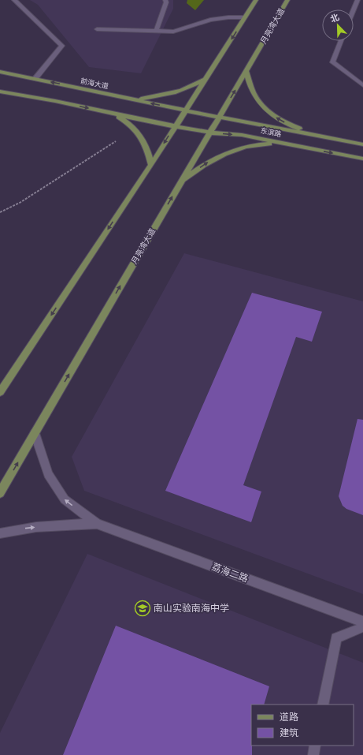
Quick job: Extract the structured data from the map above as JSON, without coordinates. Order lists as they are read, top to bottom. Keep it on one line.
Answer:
{"streets":{"main road":["月亮湾大道","前海大道","东滨路"],"street":["荔海二路"]},"crossings":[["月亮湾大道","东滨路"],["月亮湾大道","荔海二路"],["前海大道","东滨路"]],"places":{"school or university":["南山实验南海中学"]},"legend":["道路","建筑"],"north":"top left"}
